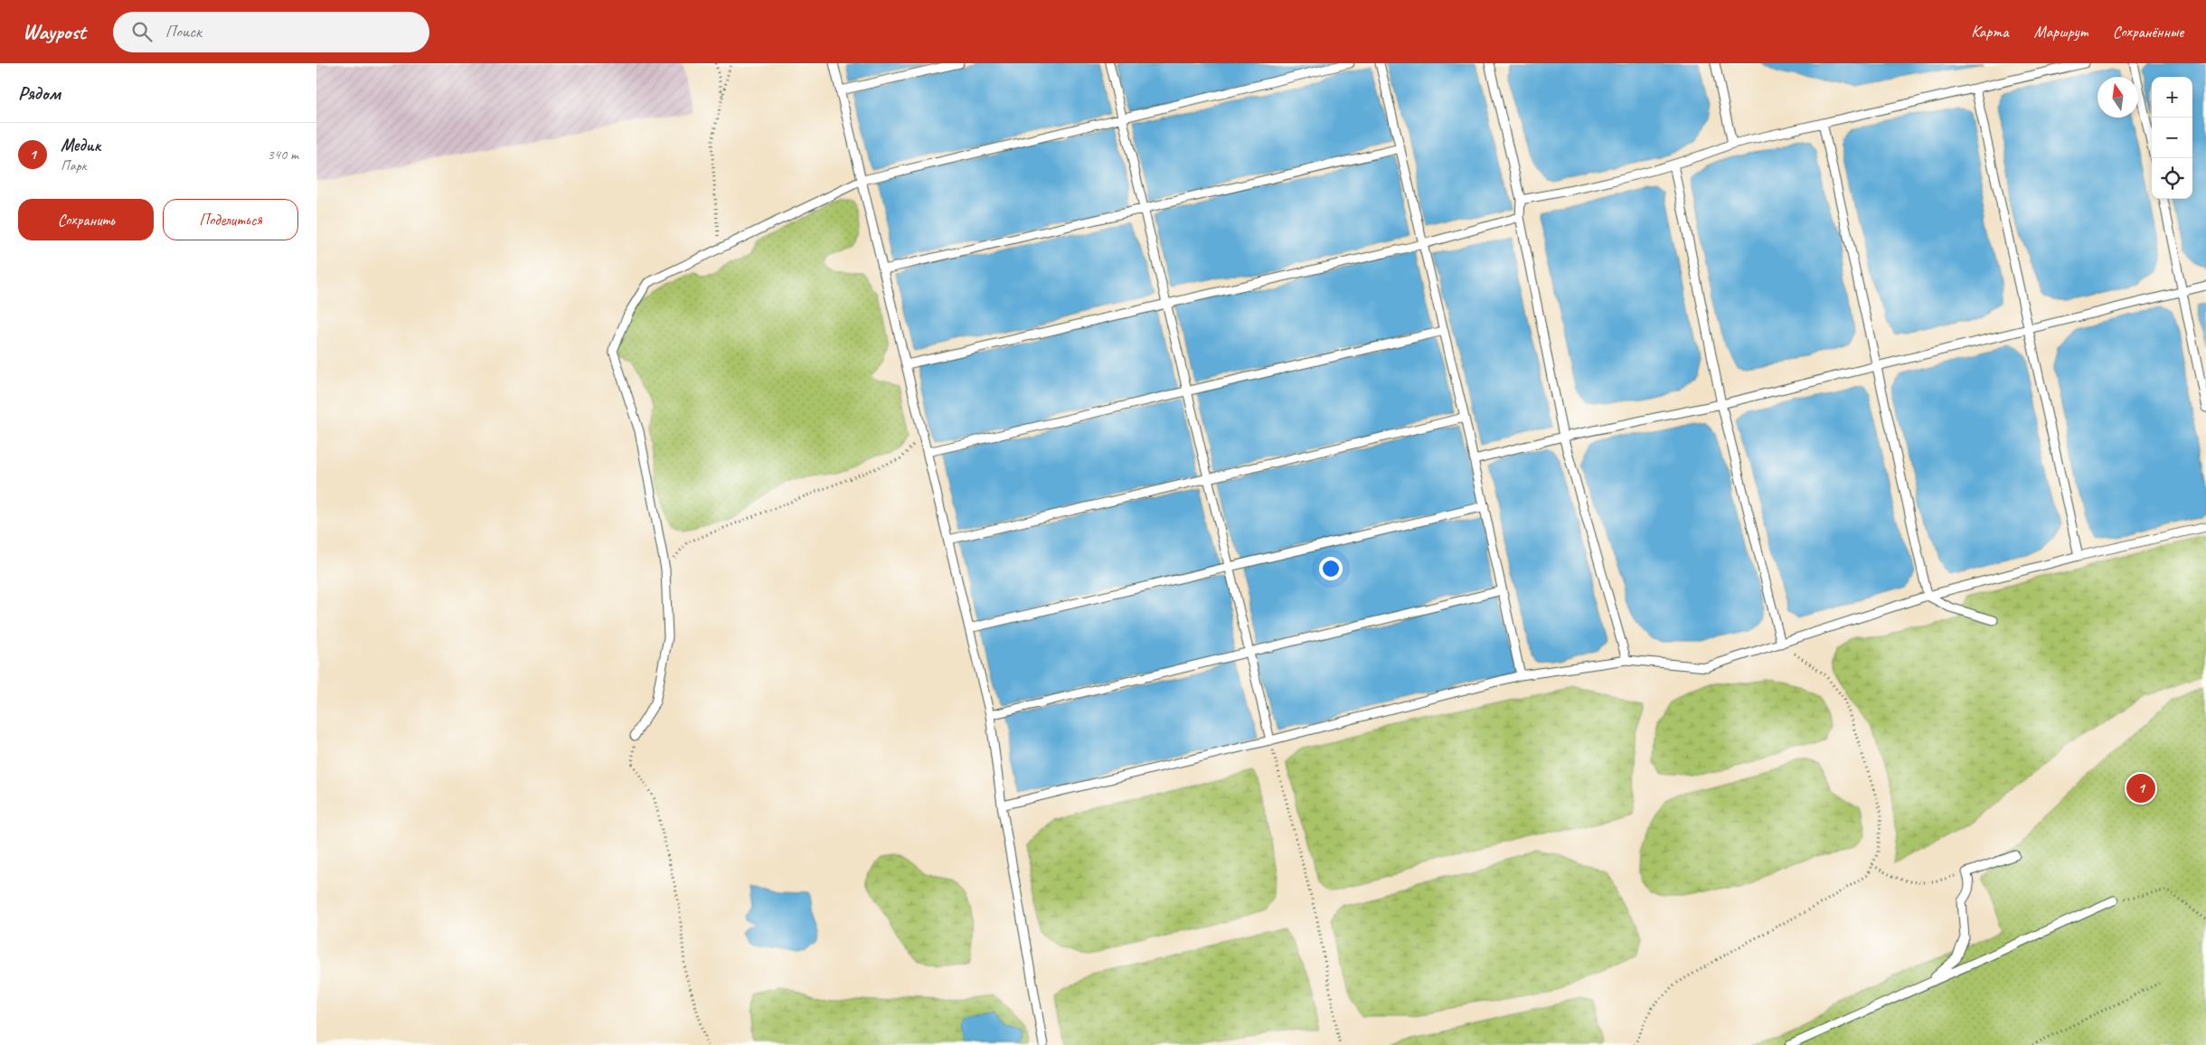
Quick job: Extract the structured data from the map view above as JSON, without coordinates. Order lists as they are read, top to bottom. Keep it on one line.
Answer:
{"north":"top","page":{"header":"Waypost","search":"Поиск","nav":["Карта","Маршрут","Сохранённые"],"heading":"Рядом","map_buttons":["+","−"],"list":[{"mark":"1","name":"Медик","note":"Парк","value":"340 m"}],"buttons":["Сохранить","Поделиться"],"pins":"1"}}
